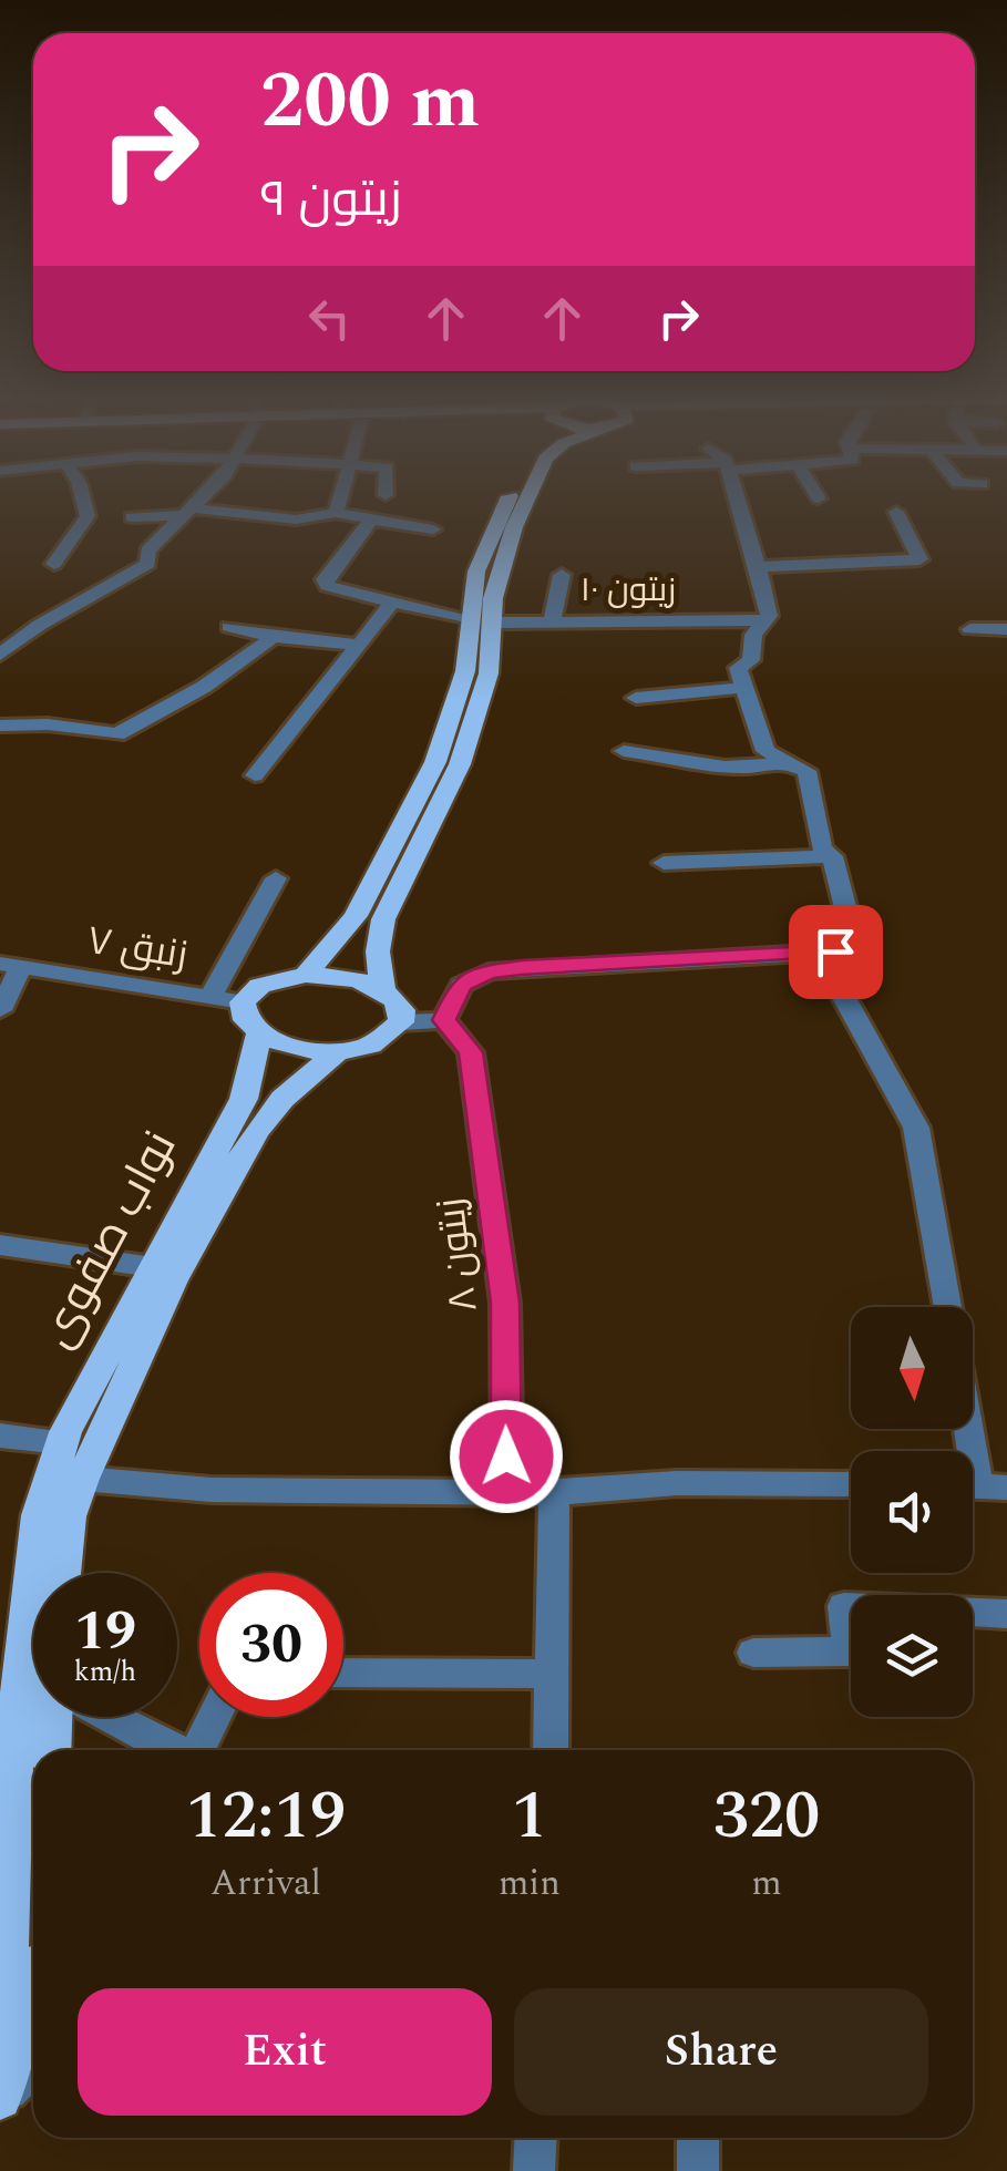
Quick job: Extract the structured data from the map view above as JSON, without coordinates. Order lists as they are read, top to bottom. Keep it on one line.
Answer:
{"streets":{"main road":["نواب صفوی"],"street":["زیتون ۱۰","زنبق ۷","زیتون ۸"]},"north":"bottom","page":{"turn":["200 m","زیتون ۹"],"speed":"19 km/h","limit":"30","eta":["12:19","Arrival","1","min","320","m"],"buttons":["Exit","Share"]}}
